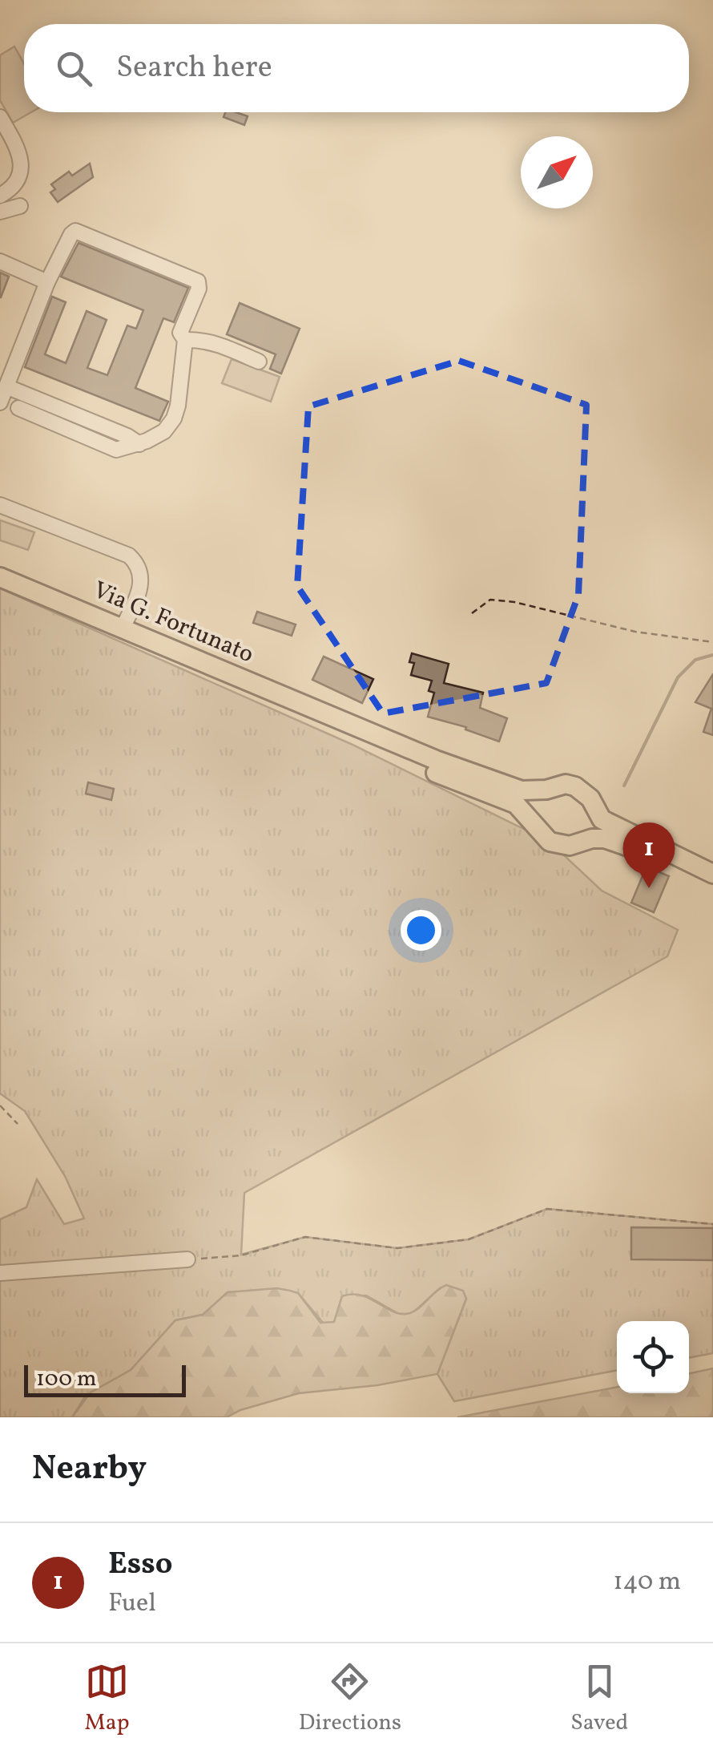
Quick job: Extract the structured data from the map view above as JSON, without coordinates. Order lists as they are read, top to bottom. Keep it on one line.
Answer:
{"streets":{"main road":["Via G. Fortunato"]},"scale_bar":"100 m","north":"top right","page":{"search":"Search here","pins":"1","scale":"100 m","heading":"Nearby","list":[{"mark":"1","name":"Esso","note":"Fuel","value":"140 m"}],"nav":["Map","Directions","Saved"]}}
